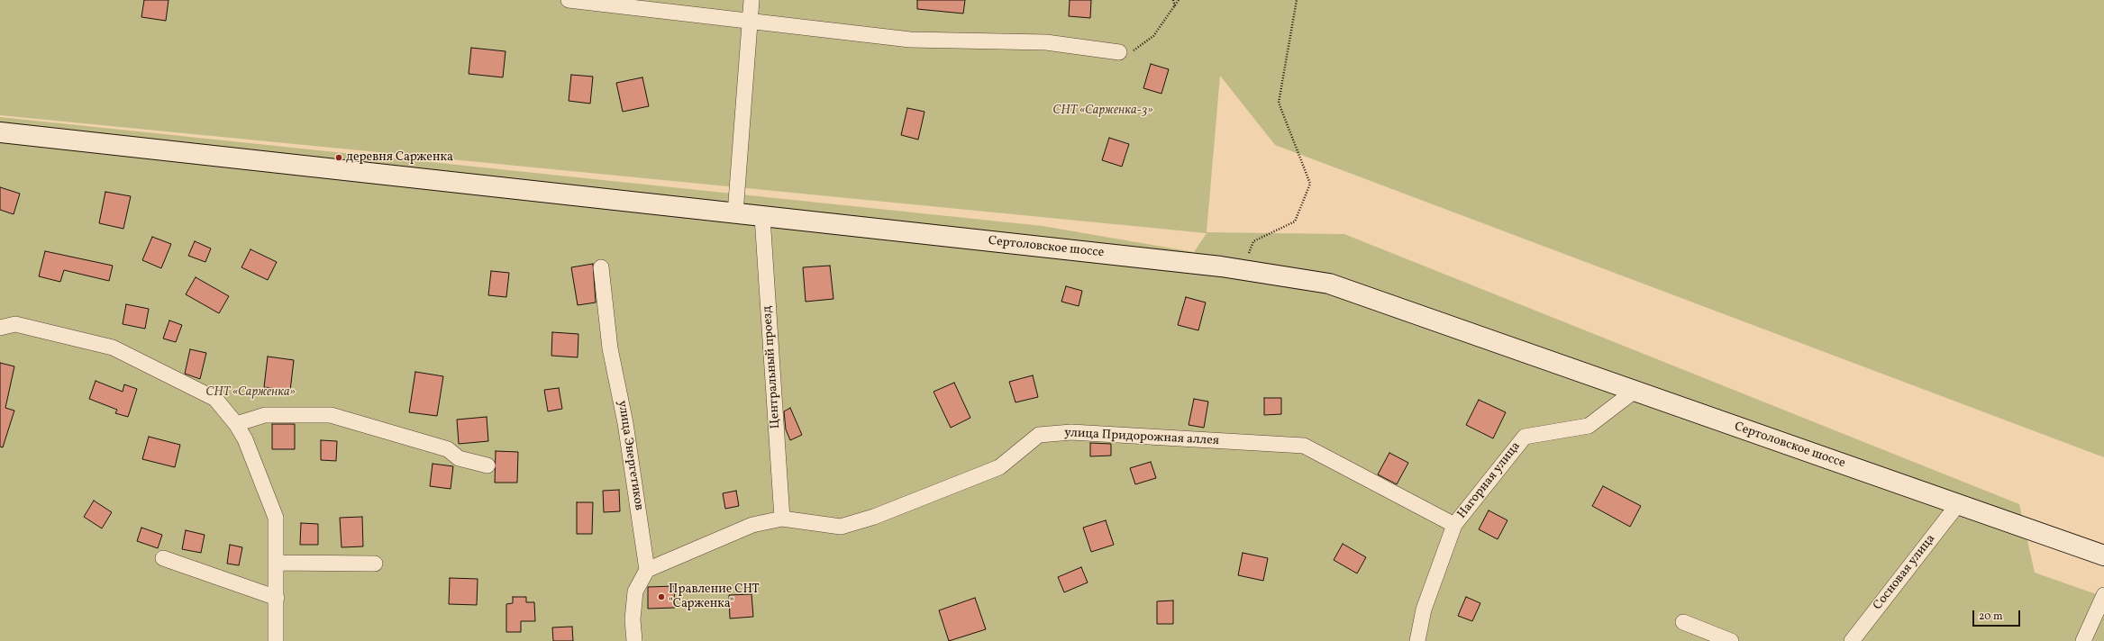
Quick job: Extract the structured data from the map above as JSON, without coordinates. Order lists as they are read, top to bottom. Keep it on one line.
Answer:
{"streets":{"main road":["Сертоловское шоссе"],"street":["Центральный проезд","улица Придорожная аллея","улица Энергетиков","Нагорная улица","Сосновая улица"]},"crossings":[["Сертоловское шоссе","Центральный проезд"],["Сертоловское шоссе","Нагорная улица"],["Сертоловское шоссе","Сосновая улица"],["Центральный проезд","улица Придорожная аллея"],["улица Придорожная аллея","улица Энергетиков"],["улица Придорожная аллея","Нагорная улица"]],"parks":["СНТ «Сарженка-3»","СНТ «Сарженка»"],"places":["деревня Сарженка","Правление СНТ \"Сарженка\""],"scale_bar":"20 m"}
